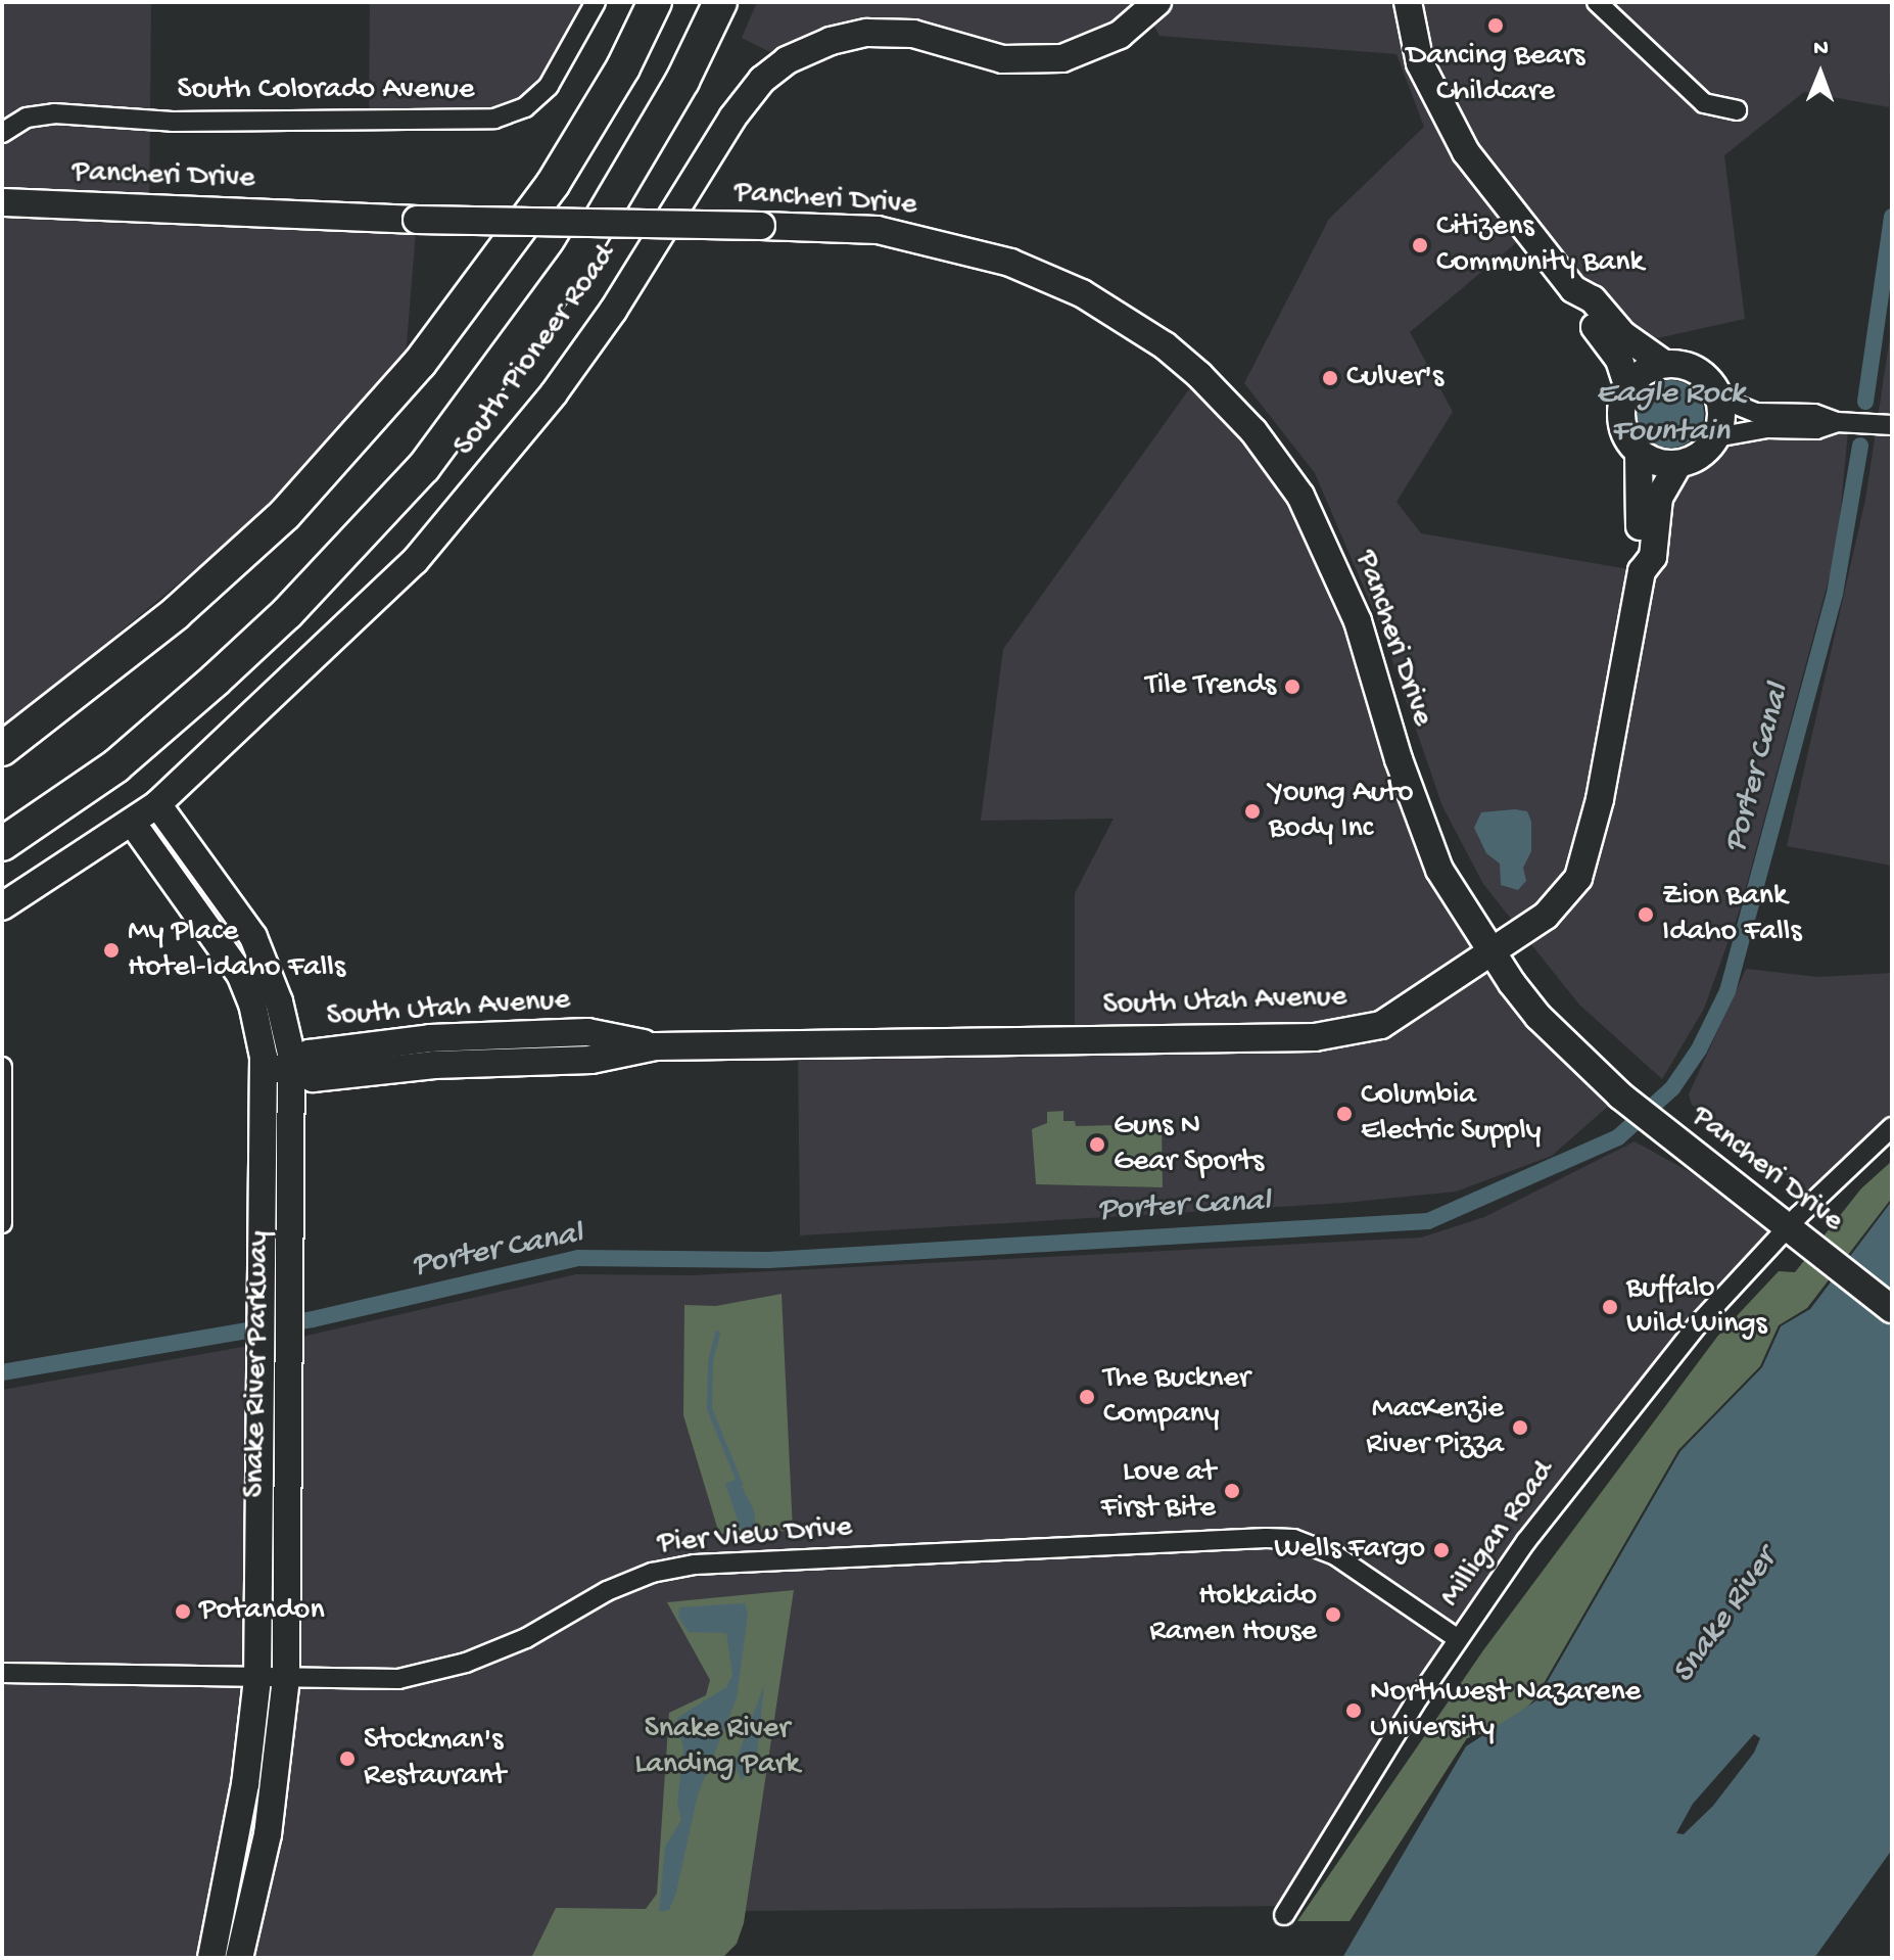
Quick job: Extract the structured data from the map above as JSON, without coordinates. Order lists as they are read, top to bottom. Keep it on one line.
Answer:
{"streets":{"street":["South Colorado Avenue","Pancheri Drive","South Pioneer Road","South Utah Avenue","Snake River Parkway","Milligan Road","Pier View Drive"]},"crossings":[["Pancheri Drive","South Utah Avenue"],["Pancheri Drive","Milligan Road"],["South Pioneer Road","Snake River Parkway"],["South Utah Avenue","Snake River Parkway"],["Snake River Parkway","Pier View Drive"],["Milligan Road","Pier View Drive"]],"water":["Eagle Rock Fountain","Porter Canal","Snake River"],"parks":["Snake River Landing Park"],"places":["Dancing Bears Childcare","Citizens Community Bank","Culver's","Tile Trends","Young Auto Body Inc","Zion Bank Idaho Falls","My Place Hotel-Idaho Falls","Columbia Electric Supply","Guns N Gear Sports","Buffalo Wild Wings","The Buckner Company","MacKenzie River Pizza","Love at First Bite","Wells Fargo","Potandon","Hokkaido Ramen House","Northwest Nazarene University","Stockman's Restaurant"],"north":"top"}
